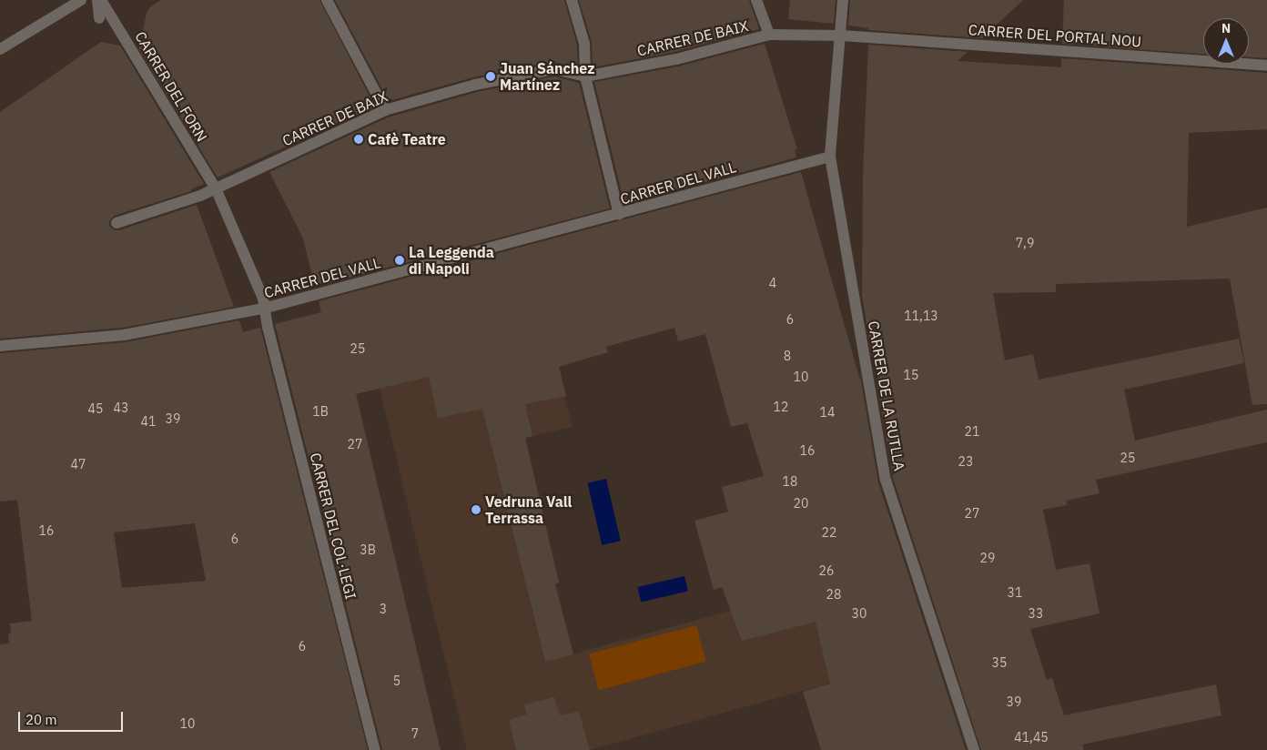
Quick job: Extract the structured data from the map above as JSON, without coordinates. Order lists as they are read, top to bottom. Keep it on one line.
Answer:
{"streets":{"street":["CARRER DEL PORTAL NOU","CARRER DE BAIX","CARRER DEL FORN","CARRER DEL VALL","CARRER DE LA RUTLLA","CARRER DEL COL·LEGI"]},"crossings":[["CARRER DEL PORTAL NOU","CARRER DE BAIX"],["CARRER DEL PORTAL NOU","CARRER DE LA RUTLLA"],["CARRER DE BAIX","CARRER DEL FORN"],["CARRER DE BAIX","CARRER DE LA RUTLLA"],["CARRER DEL FORN","CARRER DEL VALL"],["CARRER DEL FORN","CARRER DEL COL·LEGI"],["CARRER DEL VALL","CARRER DE LA RUTLLA"],["CARRER DEL VALL","CARRER DEL COL·LEGI"]],"places":["Juan Sánchez Martínez","Cafè Teatre","La Leggenda di Napoli","Vedruna Vall Terrassa"],"house_numbers":["7,9","4","11,13","6","25","8","15","10","12","43","45","1B","14","39","41","21","27","16","25","23","47","18","20","27","16","22","6","3B","29","26","31","28","3","30","33","6","35","5","39","10","7","41,45"],"scale_bar":"20 m","north":"top"}
